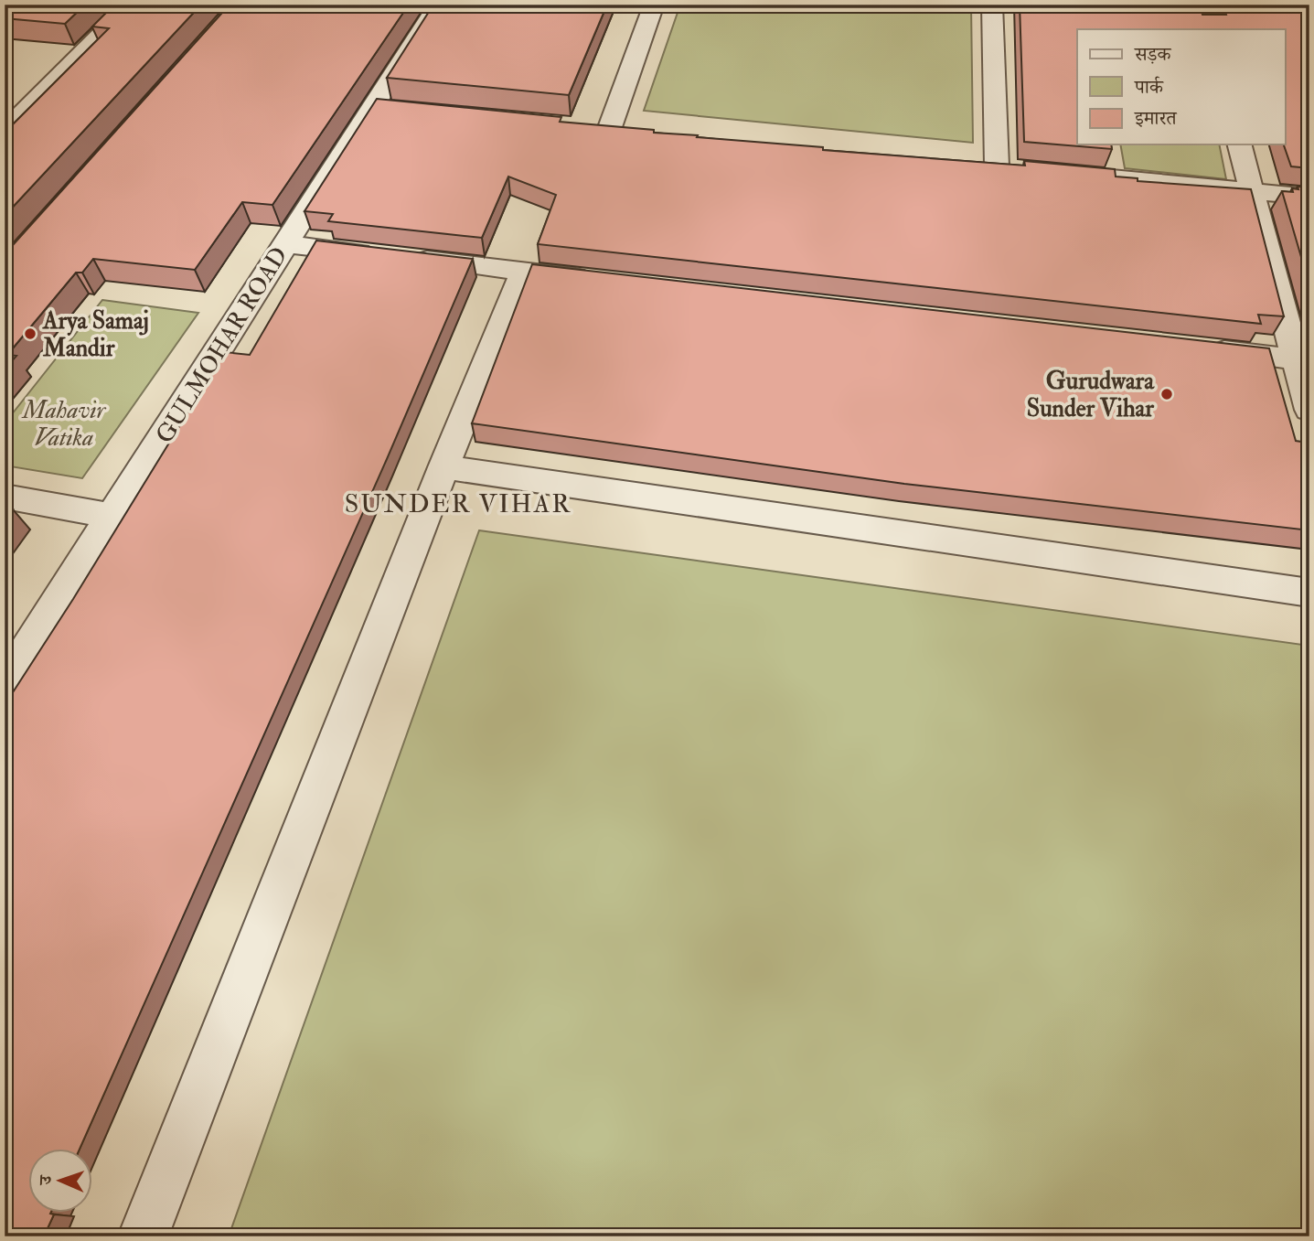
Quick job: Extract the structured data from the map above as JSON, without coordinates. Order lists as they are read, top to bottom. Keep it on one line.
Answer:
{"streets":{"street":["GULMOHAR ROAD"]},"districts":["SUNDER VIHAR"],"parks":["Mahavir Vatika"],"places":["Arya Samaj Mandir","Gurudwara Sunder Vihar"],"legend":["सड़क","पार्क","इमारत"],"north":"left"}
